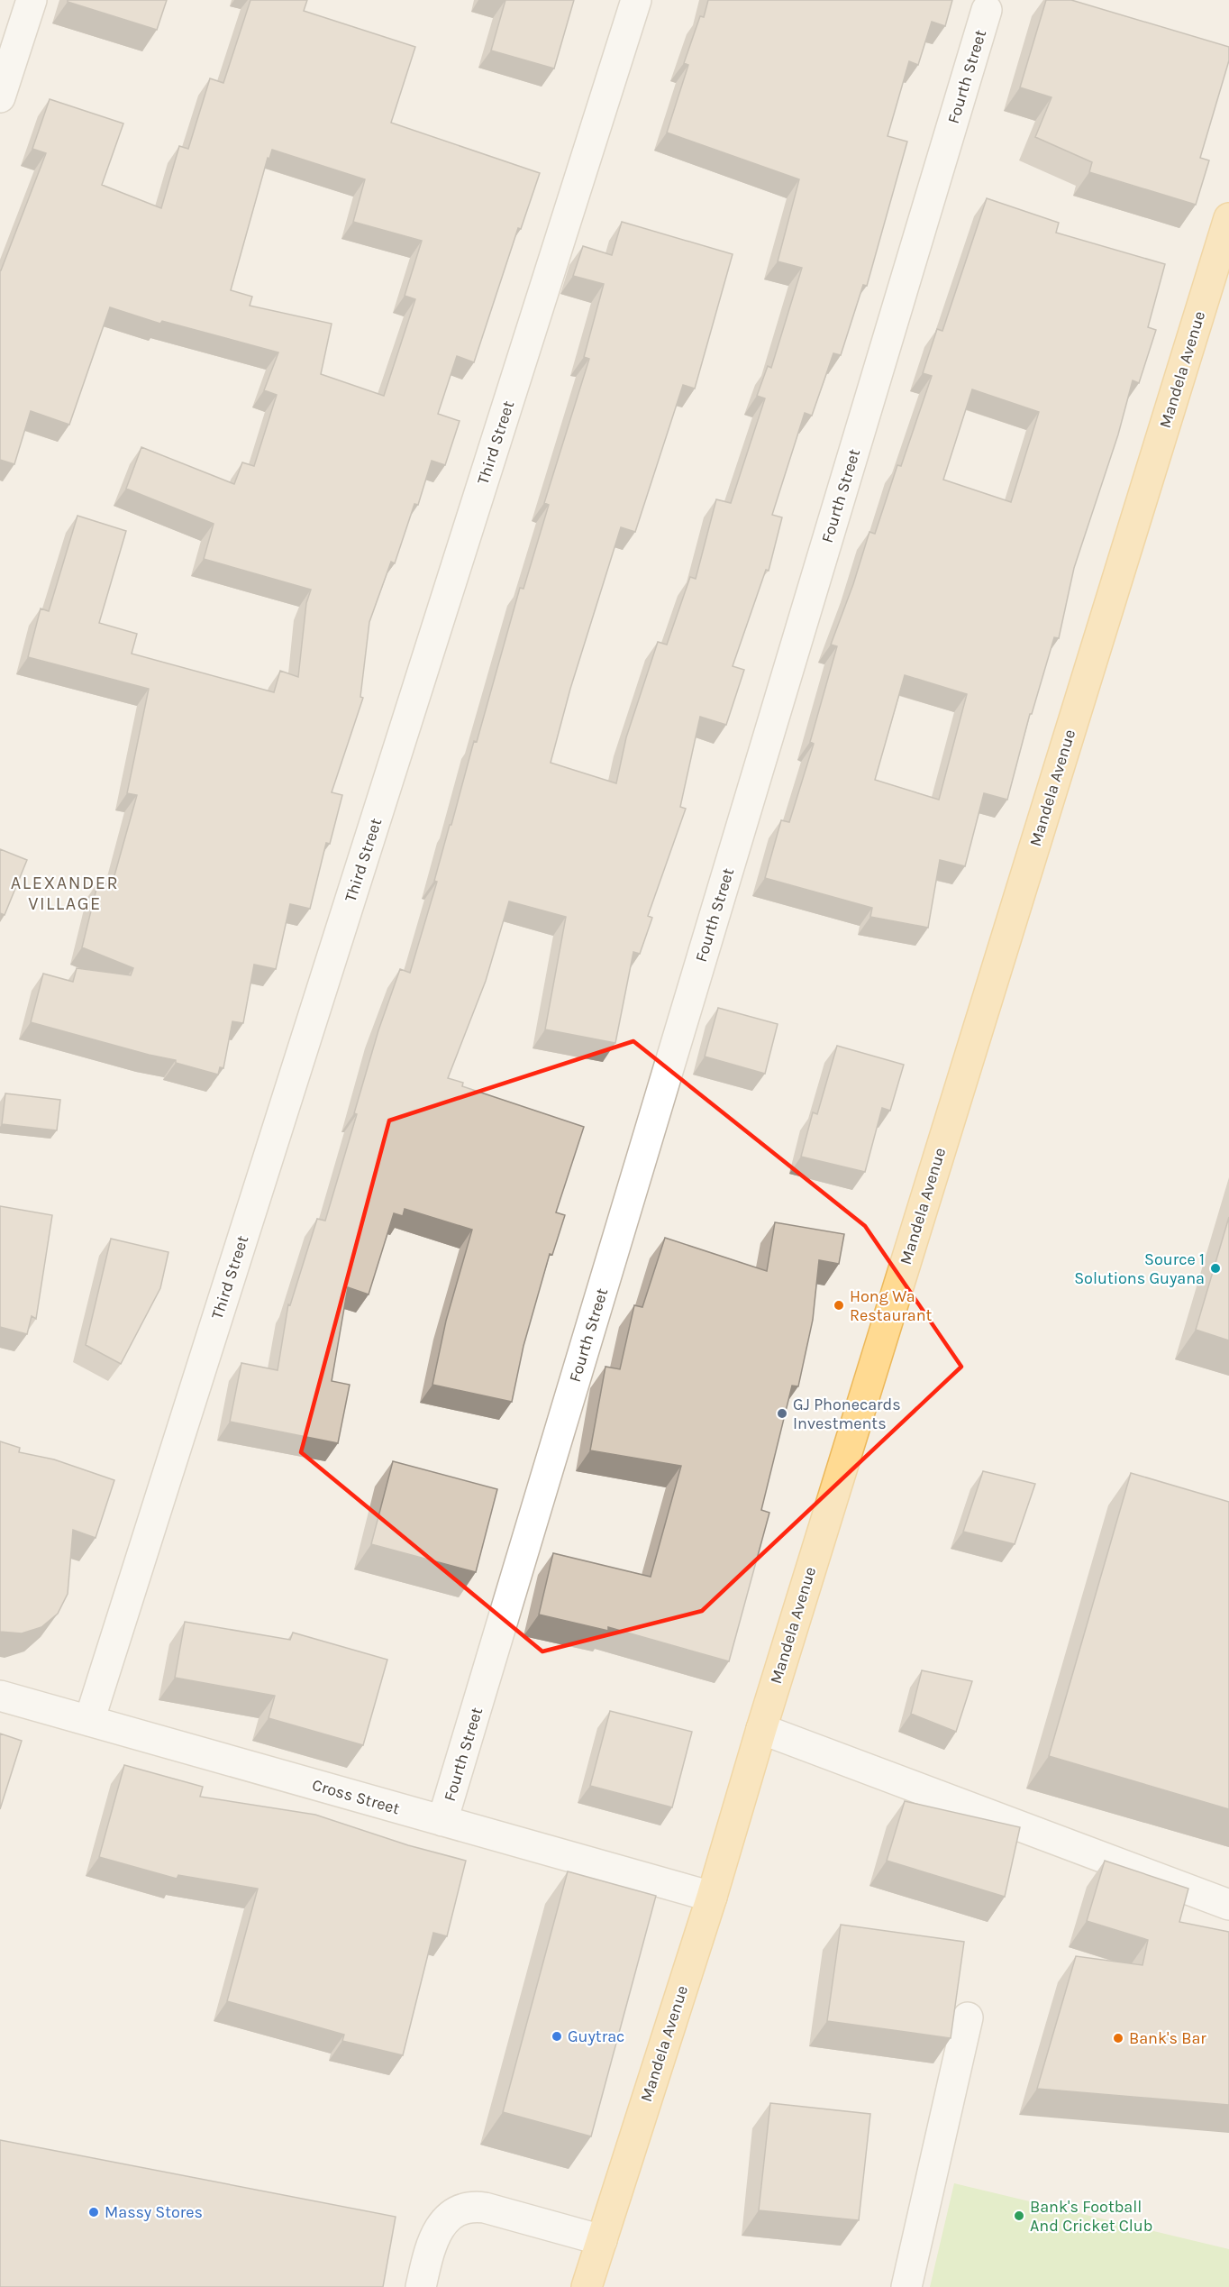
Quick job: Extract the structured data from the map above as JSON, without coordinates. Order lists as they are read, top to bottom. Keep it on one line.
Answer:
{"streets":{"main road":["Mandela Avenue"],"street":["Fourth Street","Third Street","Cross Street"]},"crossings":[["Fourth Street","Cross Street"],["Mandela Avenue","Cross Street"],["Third Street","Cross Street"]],"districts":["ALEXANDER VILLAGE"],"places":["Source 1 Solutions Guyana","Hong Wa Restaurant","GJ Phonecards Investments","Guytrac","Bank's Bar","Massy Stores","Bank's Football And Cricket Club"]}
